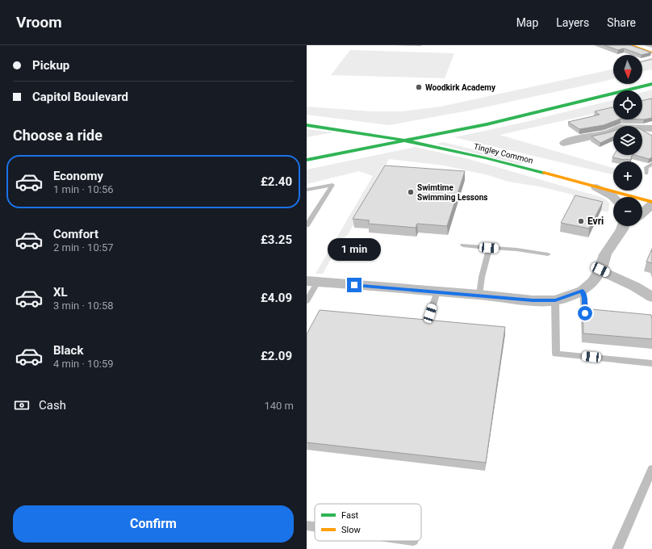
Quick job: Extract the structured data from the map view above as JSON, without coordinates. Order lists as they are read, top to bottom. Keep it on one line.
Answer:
{"streets":{"main road":["Tingley Common"]},"places":["Woodkirk Academy","Swimtime Swimming Lessons","Evri"],"legend":["Fast","Slow"],"north":"bottom","page":{"header":"Vroom","nav":["Map","Layers","Share"],"banner":["Pickup","Capitol Boulevard"],"map_buttons":["+","−"],"heading":"Choose a ride","list":[{"name":"Economy","note":"1 min · 10:56","value":"£2.40"},{"name":"Comfort","note":"2 min · 10:57","value":"£3.25"},{"name":"XL","note":"3 min · 10:58","value":"£4.09"},{"name":"Black","note":"4 min · 10:59","value":"£2.09"}],"bubble":"1 min","pay":["Cash","140 m"],"buttons":"Confirm"}}
